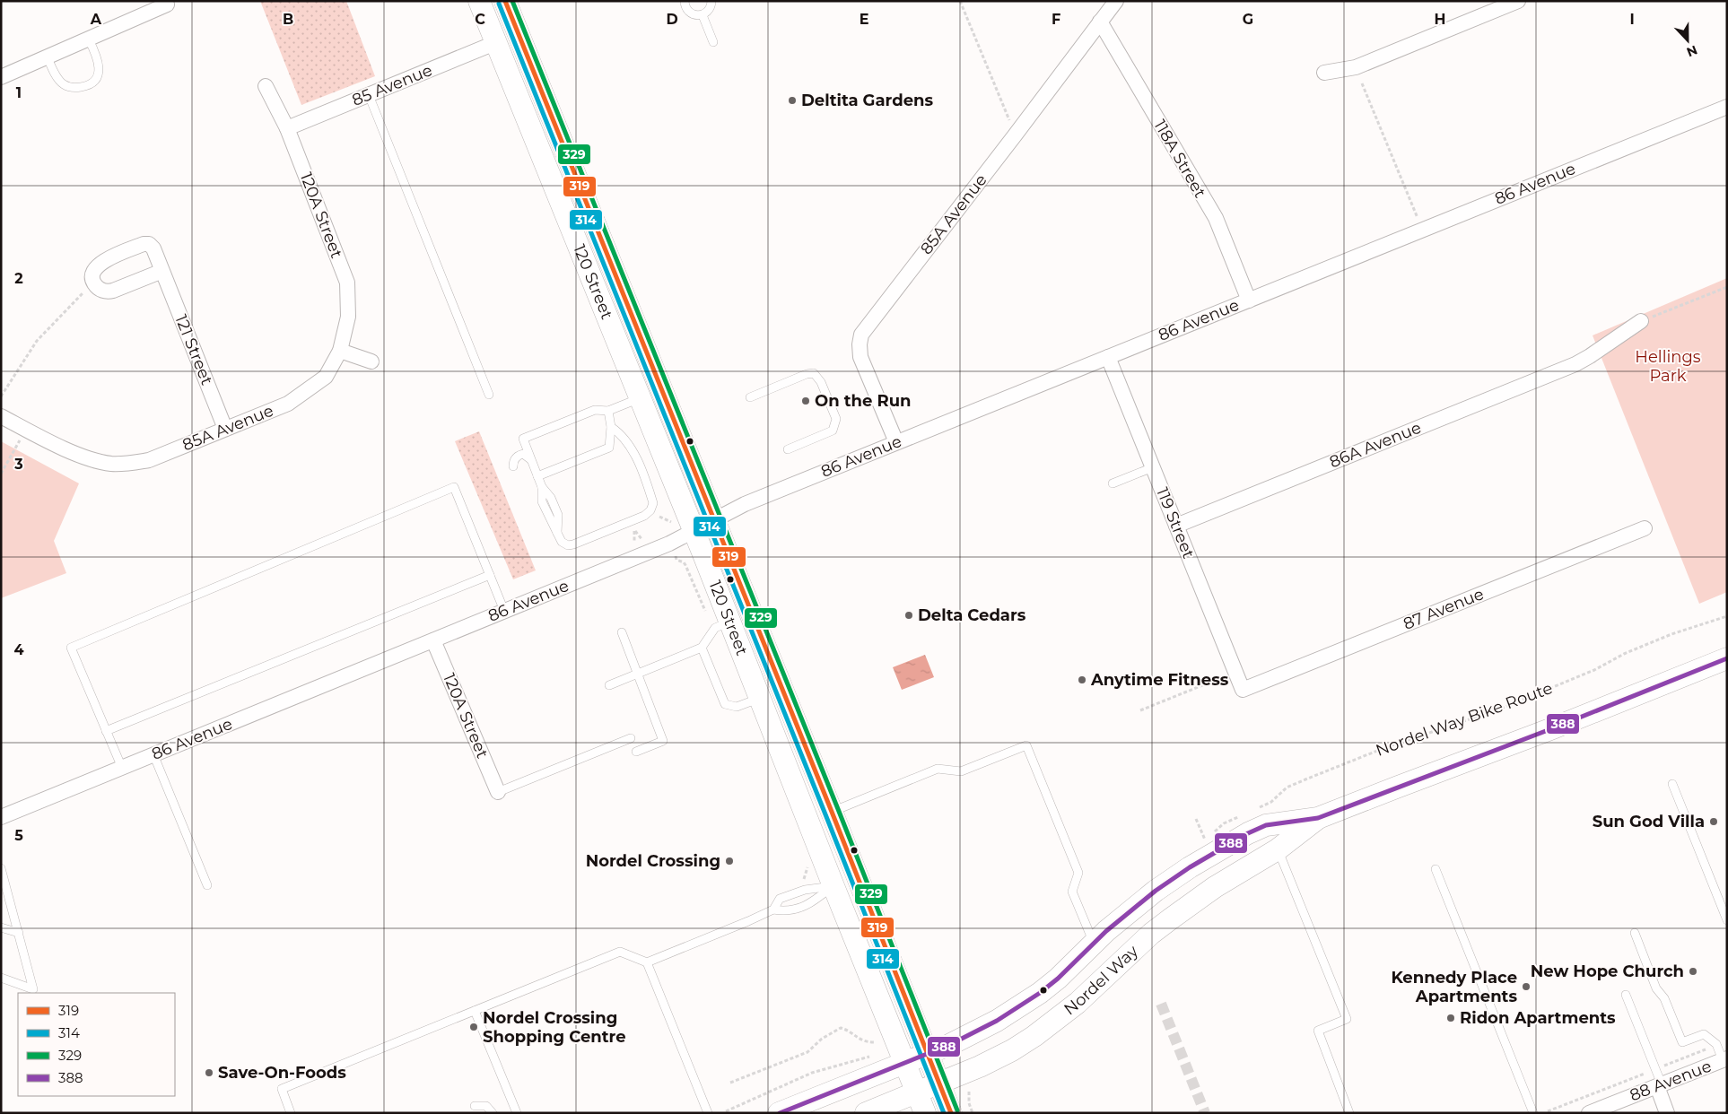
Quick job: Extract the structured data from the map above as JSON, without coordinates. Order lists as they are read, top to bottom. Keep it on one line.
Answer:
{"streets":{"main road":["120 Street","Nordel Way"],"street":["85 Avenue","118A Street","86 Avenue","85A Avenue","120A Street","121 Street","86A Avenue","119 Street","87 Avenue","88 Avenue"],"path":["Nordel Way Bike Route"]},"crossings":[["85 Avenue","120A Street"],["85 Avenue","120 Street"],["118A Street","86 Avenue"],["118A Street","85A Avenue"],["86 Avenue","85A Avenue"],["86 Avenue","120A Street"],["86 Avenue","120 Street"],["86 Avenue","119 Street"],["85A Avenue","120A Street"],["85A Avenue","121 Street"],["120 Street","Nordel Way"],["86A Avenue","119 Street"],["119 Street","87 Avenue"]],"parks":["Hellings Park"],"places":["Deltita Gardens","On the Run","Delta Cedars","Anytime Fitness","Sun God Villa","Nordel Crossing","New Hope Church","Kennedy Place Apartments","Ridon Apartments","Nordel Crossing Shopping Centre","Save-On-Foods"],"lines":["transit line 319","transit line 329","transit line 314","transit line 388"],"legend":["319","314","329","388"],"north":"bottom","grid":{"columns":["A","B","C","D","E","F","G","H","I"],"rows":["1","2","3","4","5"]}}
